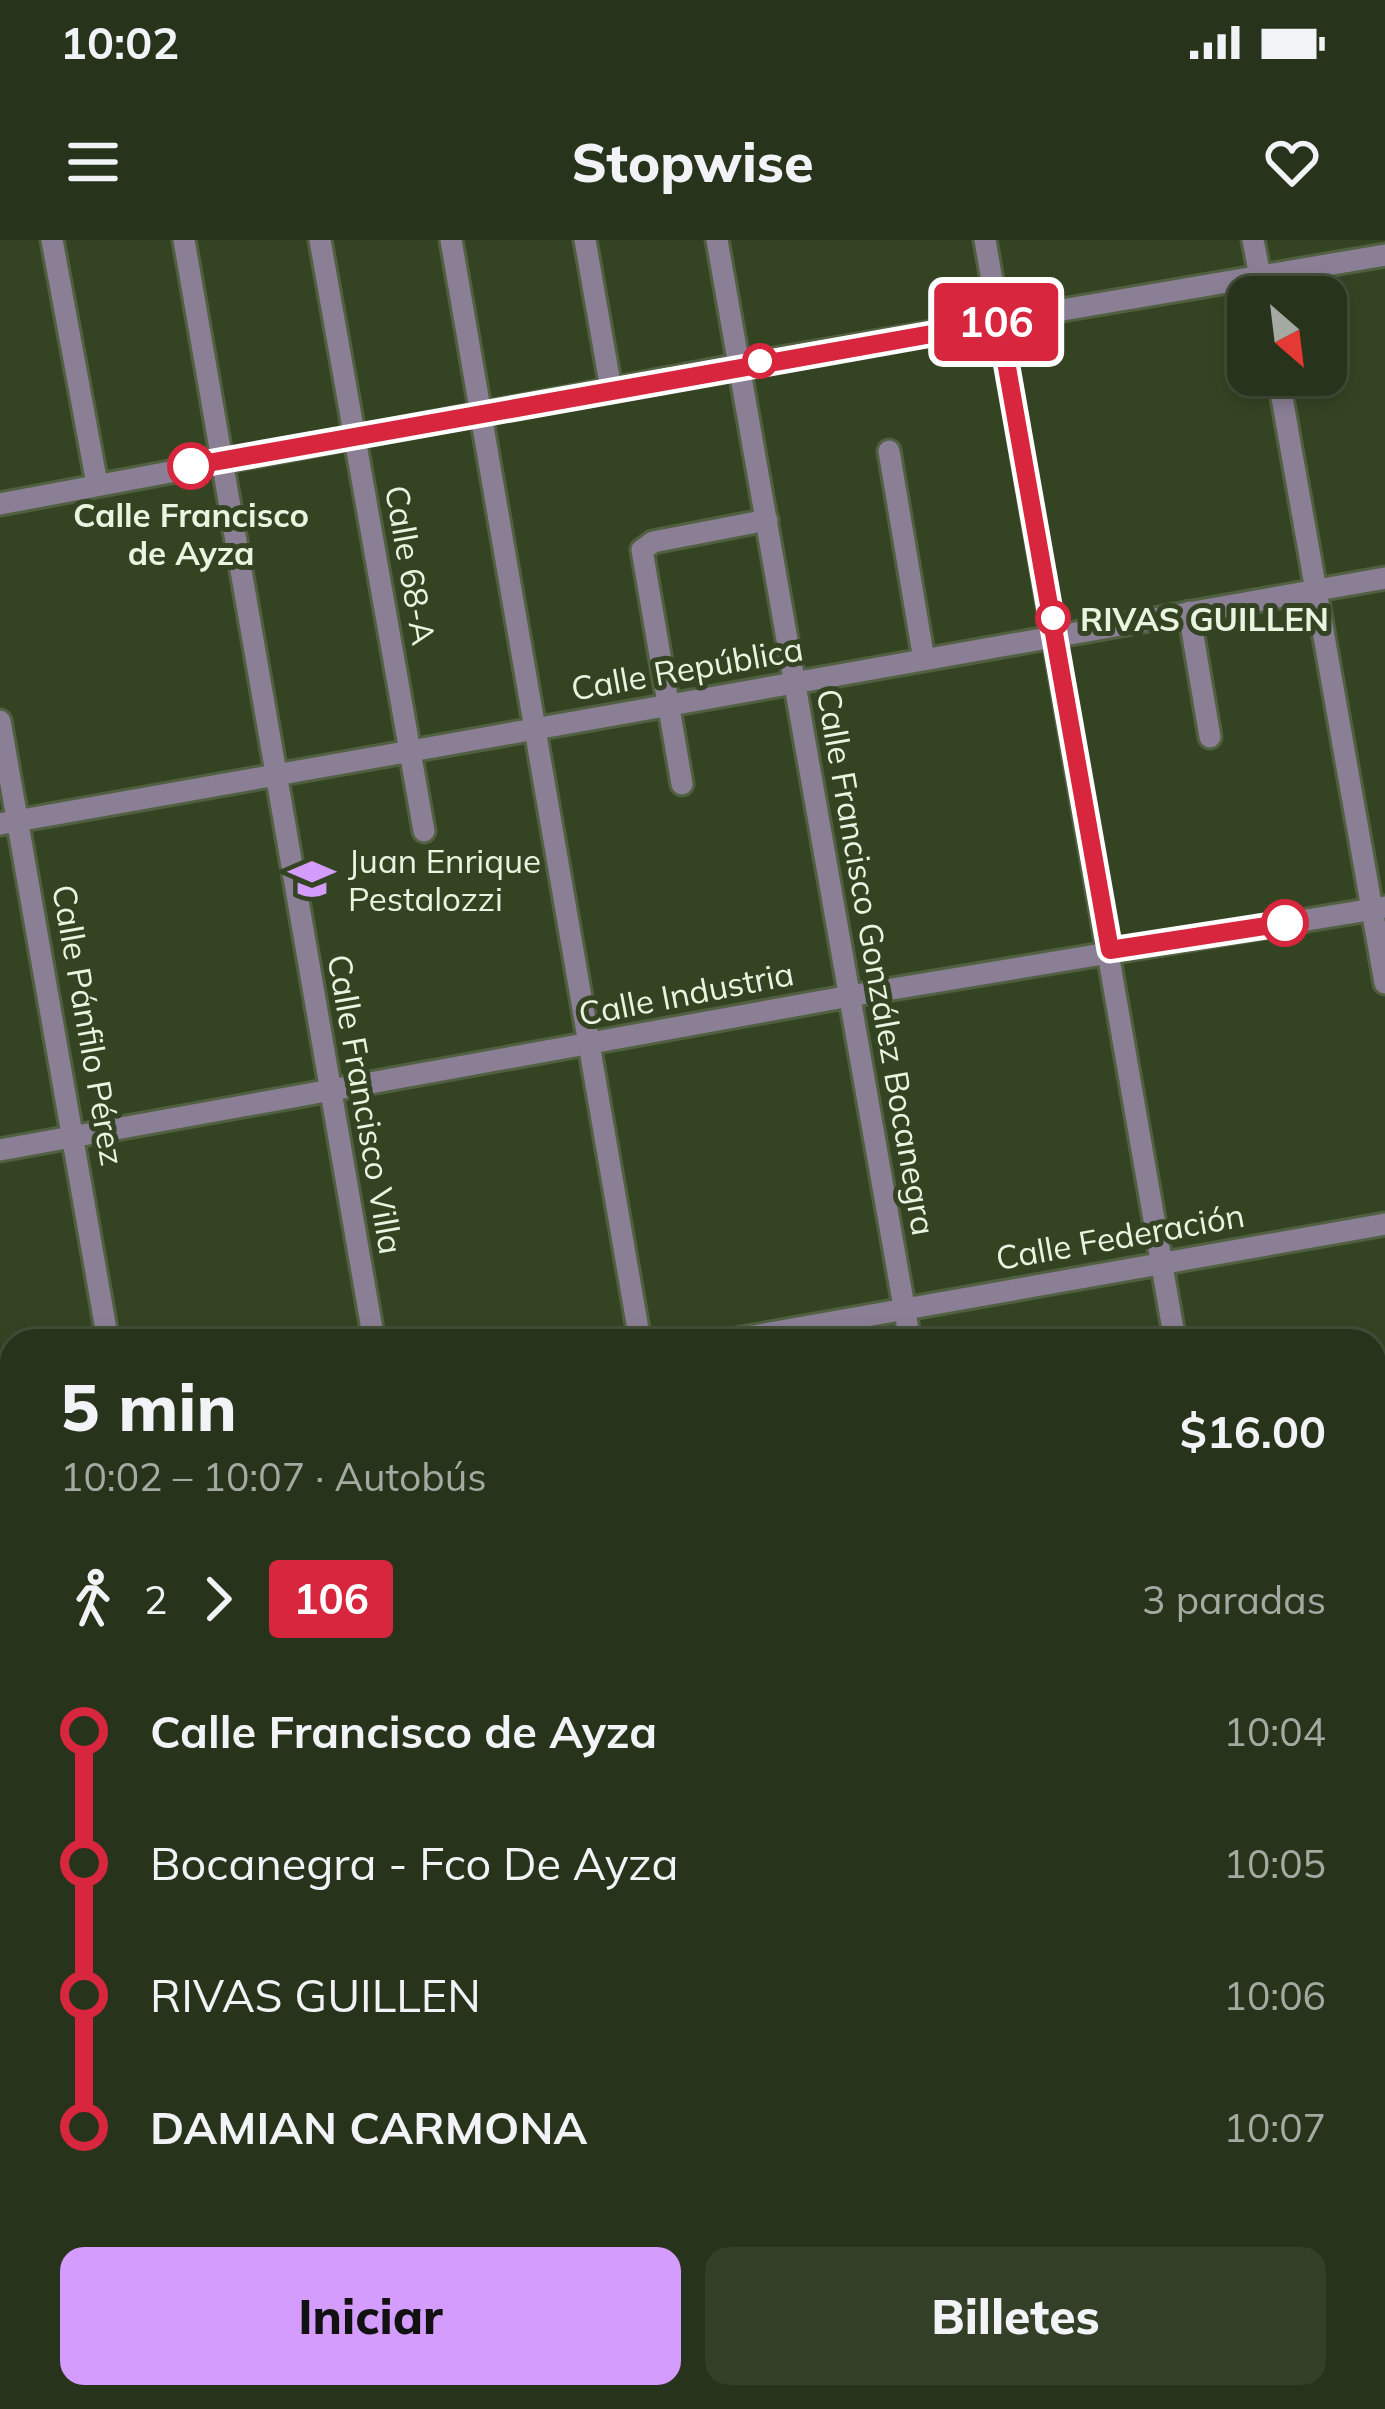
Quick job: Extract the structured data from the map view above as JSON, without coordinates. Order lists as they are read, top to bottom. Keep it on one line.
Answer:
{"streets":{"street":["Calle 68-A","Calle República","Calle Francisco González Bocanegra","Calle Industria","Calle Pánfilo Pérez","Calle Francisco Villa","Calle Federación"]},"crossings":[["Calle 68-A","Calle República"],["Calle República","Calle Francisco González Bocanegra"],["Calle República","Calle Pánfilo Pérez"],["Calle República","Calle Francisco Villa"],["Calle Francisco González Bocanegra","Calle Industria"],["Calle Francisco González Bocanegra","Calle Federación"],["Calle Industria","Calle Pánfilo Pérez"],["Calle Industria","Calle Francisco Villa"]],"places":{"other":["Calle Francisco de Ayza","RIVAS GUILLEN"],"school or university":["Juan Enrique Pestalozzi"]},"lines":["bus line 106"],"north":"bottom right","page":{"status":"10:02","header":"Stopwise","on_map":"106","heading":["5 min","10:02 – 10:07 · Autobús","$16.00"],"legs":["2","106","3 paradas"],"list":[{"name":"Calle Francisco de Ayza","value":"10:04"},{"name":"Bocanegra - Fco De Ayza","value":"10:05"},{"name":"RIVAS GUILLEN","value":"10:06"},{"name":"DAMIAN CARMONA","value":"10:07"}],"buttons":["Iniciar","Billetes"]}}
